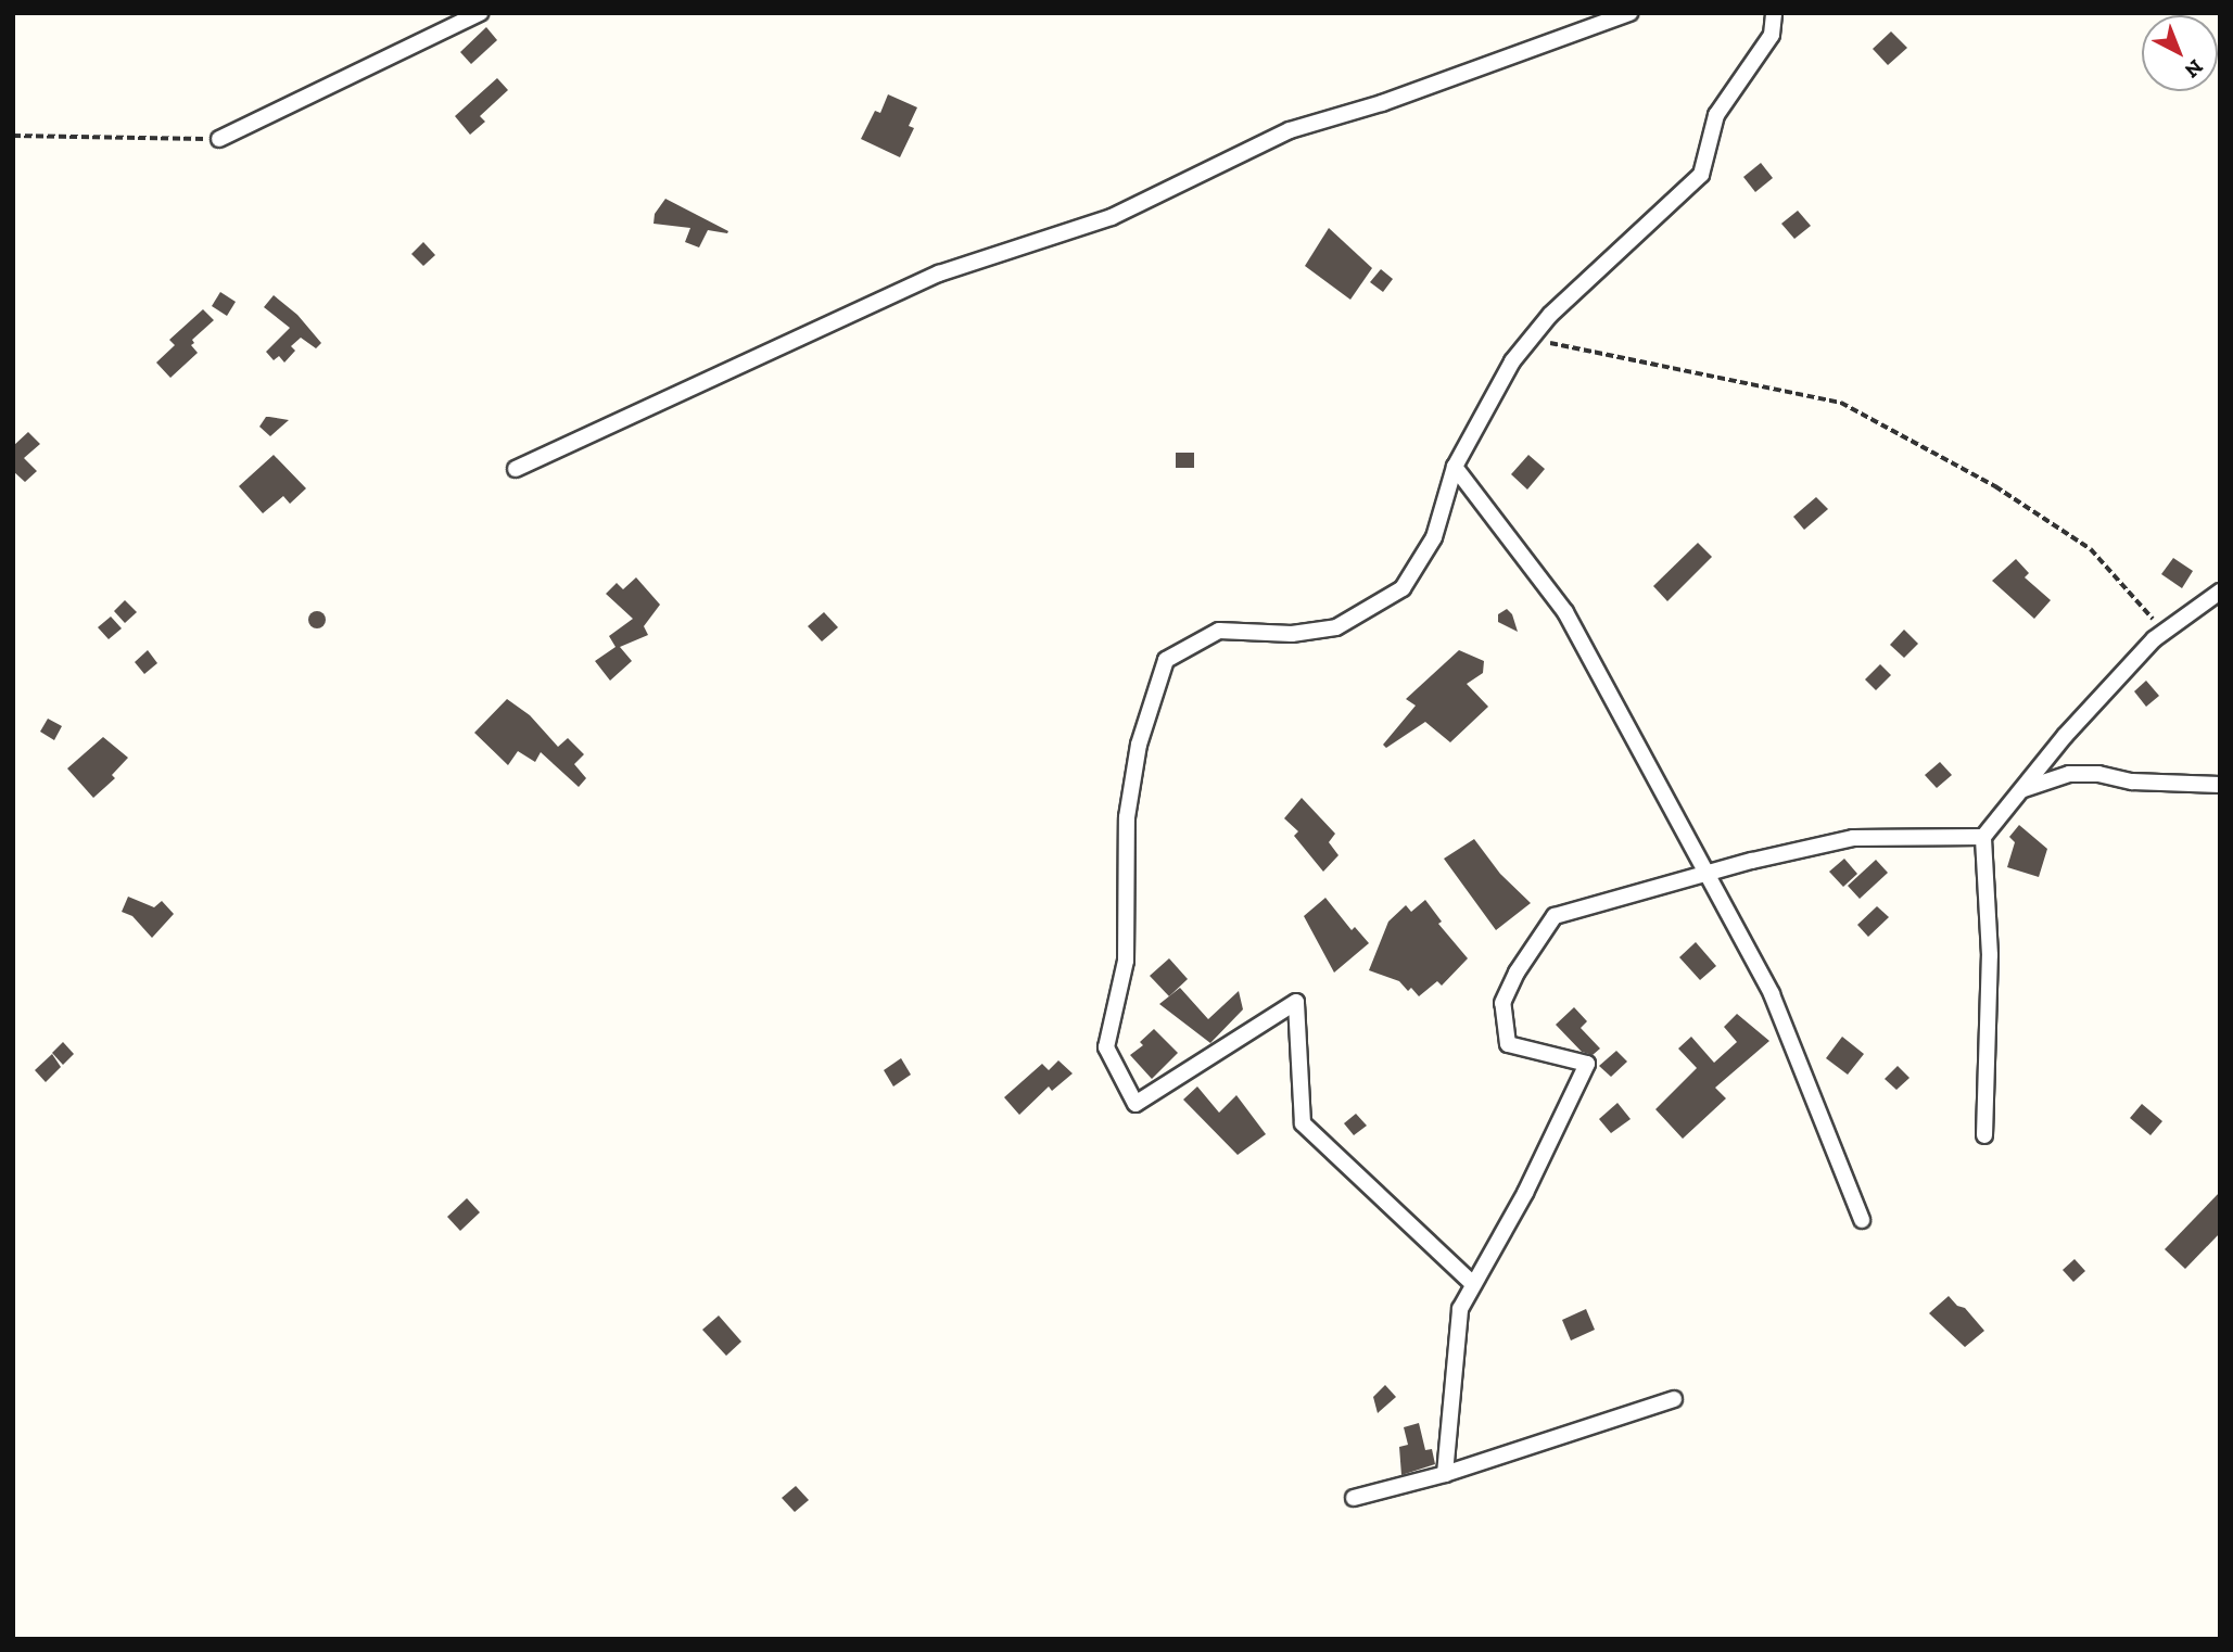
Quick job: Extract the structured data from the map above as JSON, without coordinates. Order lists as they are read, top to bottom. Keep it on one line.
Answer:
{"north":"bottom right"}
